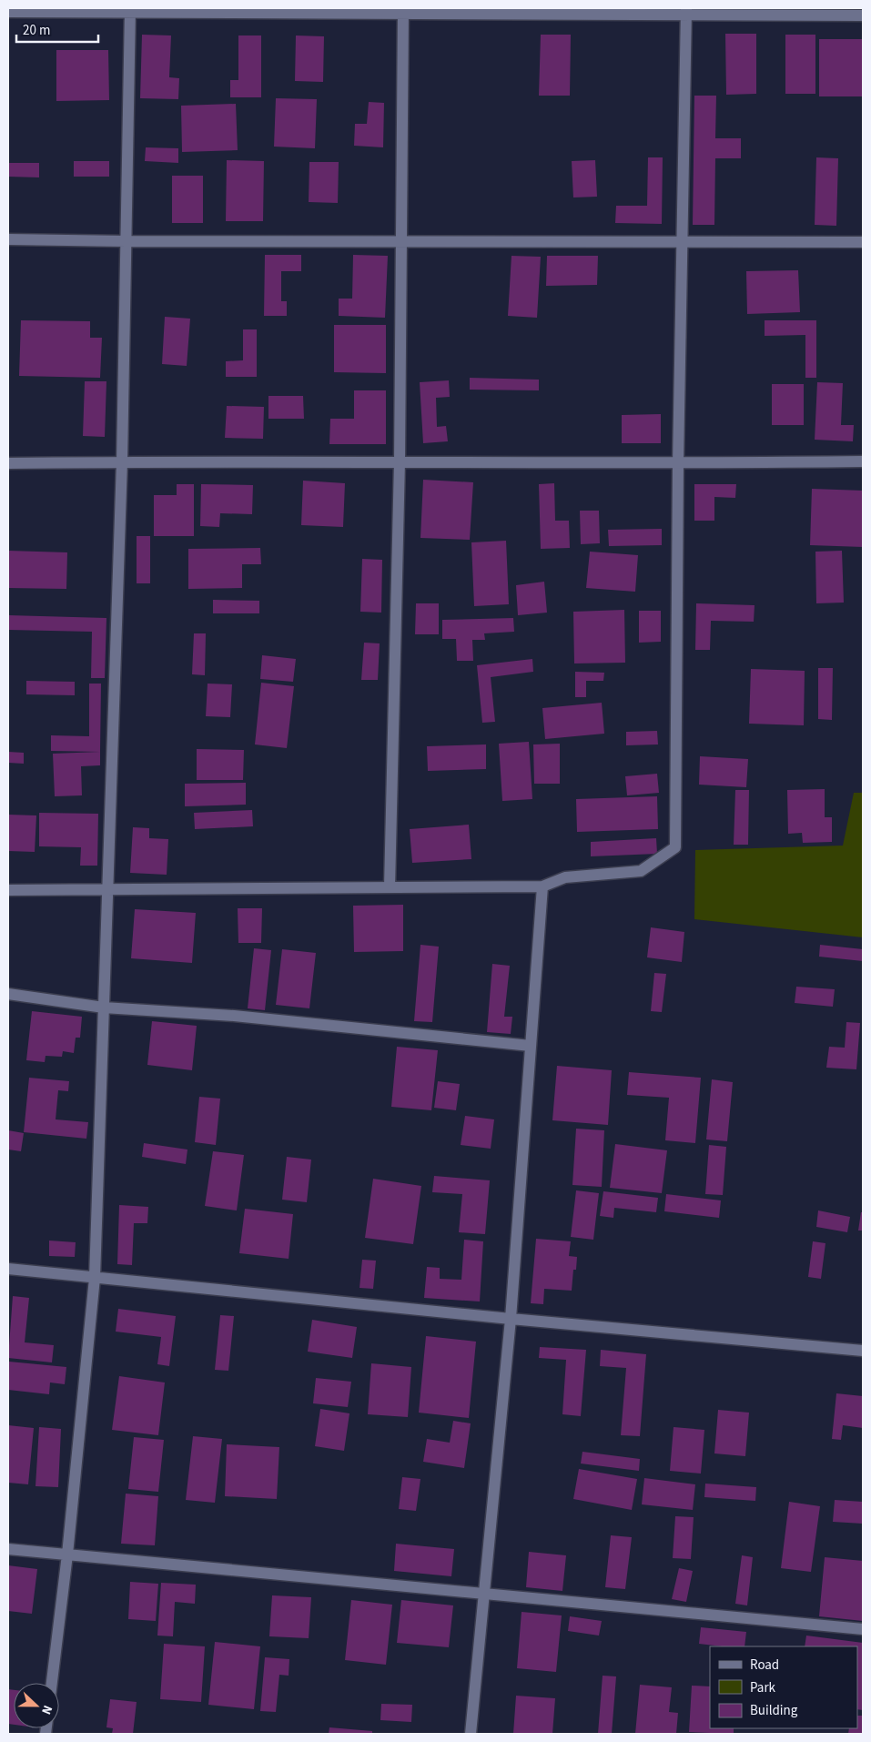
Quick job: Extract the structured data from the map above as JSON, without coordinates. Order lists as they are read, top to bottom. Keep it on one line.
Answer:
{"legend":["Road","Park","Building"],"scale_bar":"20 m","north":"right"}
